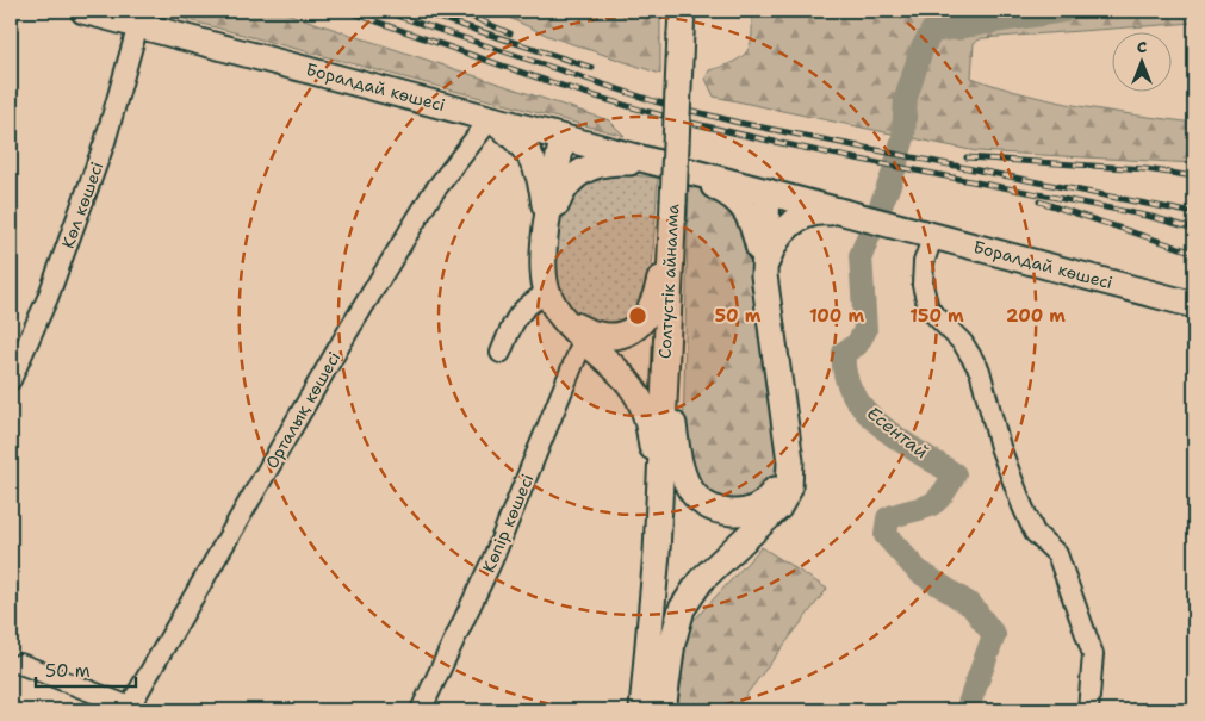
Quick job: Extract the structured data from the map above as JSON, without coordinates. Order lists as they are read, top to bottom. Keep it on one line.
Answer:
{"streets":{"main road":["Боралдай көшесі","Солтүстік айналма"],"street":["Көл көшесі","Орталық көшесі","Көпір көшесі"]},"crossings":[["Боралдай көшесі","Көл көшесі"],["Боралдай көшесі","Орталық көшесі"]],"water":["Есентай"],"scale_bar":"50 m","north":"top","rings":["50 m","100 m","150 m","200 m"]}
